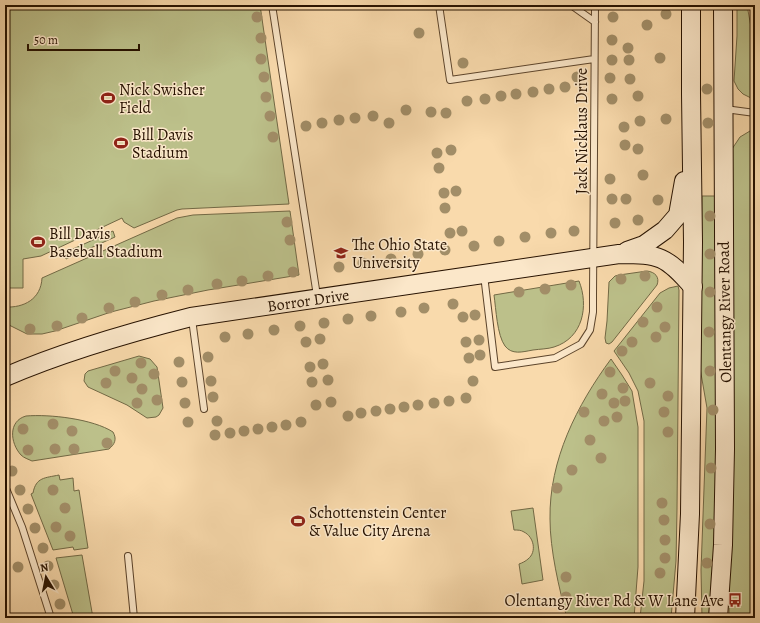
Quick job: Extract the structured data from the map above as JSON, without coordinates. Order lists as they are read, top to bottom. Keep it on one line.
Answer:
{"streets":{"main road":["Borror Drive","Olentangy River Road"],"lane":["Jack Nicklaus Drive"]},"crossings":[["Jack Nicklaus Drive","Borror Drive"]],"places":{"sports":["Nick Swisher Field","Bill Davis Stadium","Bill Davis Baseball Stadium","Schottenstein Center & Value City Arena"],"school or university":["The Ohio State University"],"bus stop":["Olentangy River Rd & W Lane Ave"]},"scale_bar":"50 m","north":"top"}
